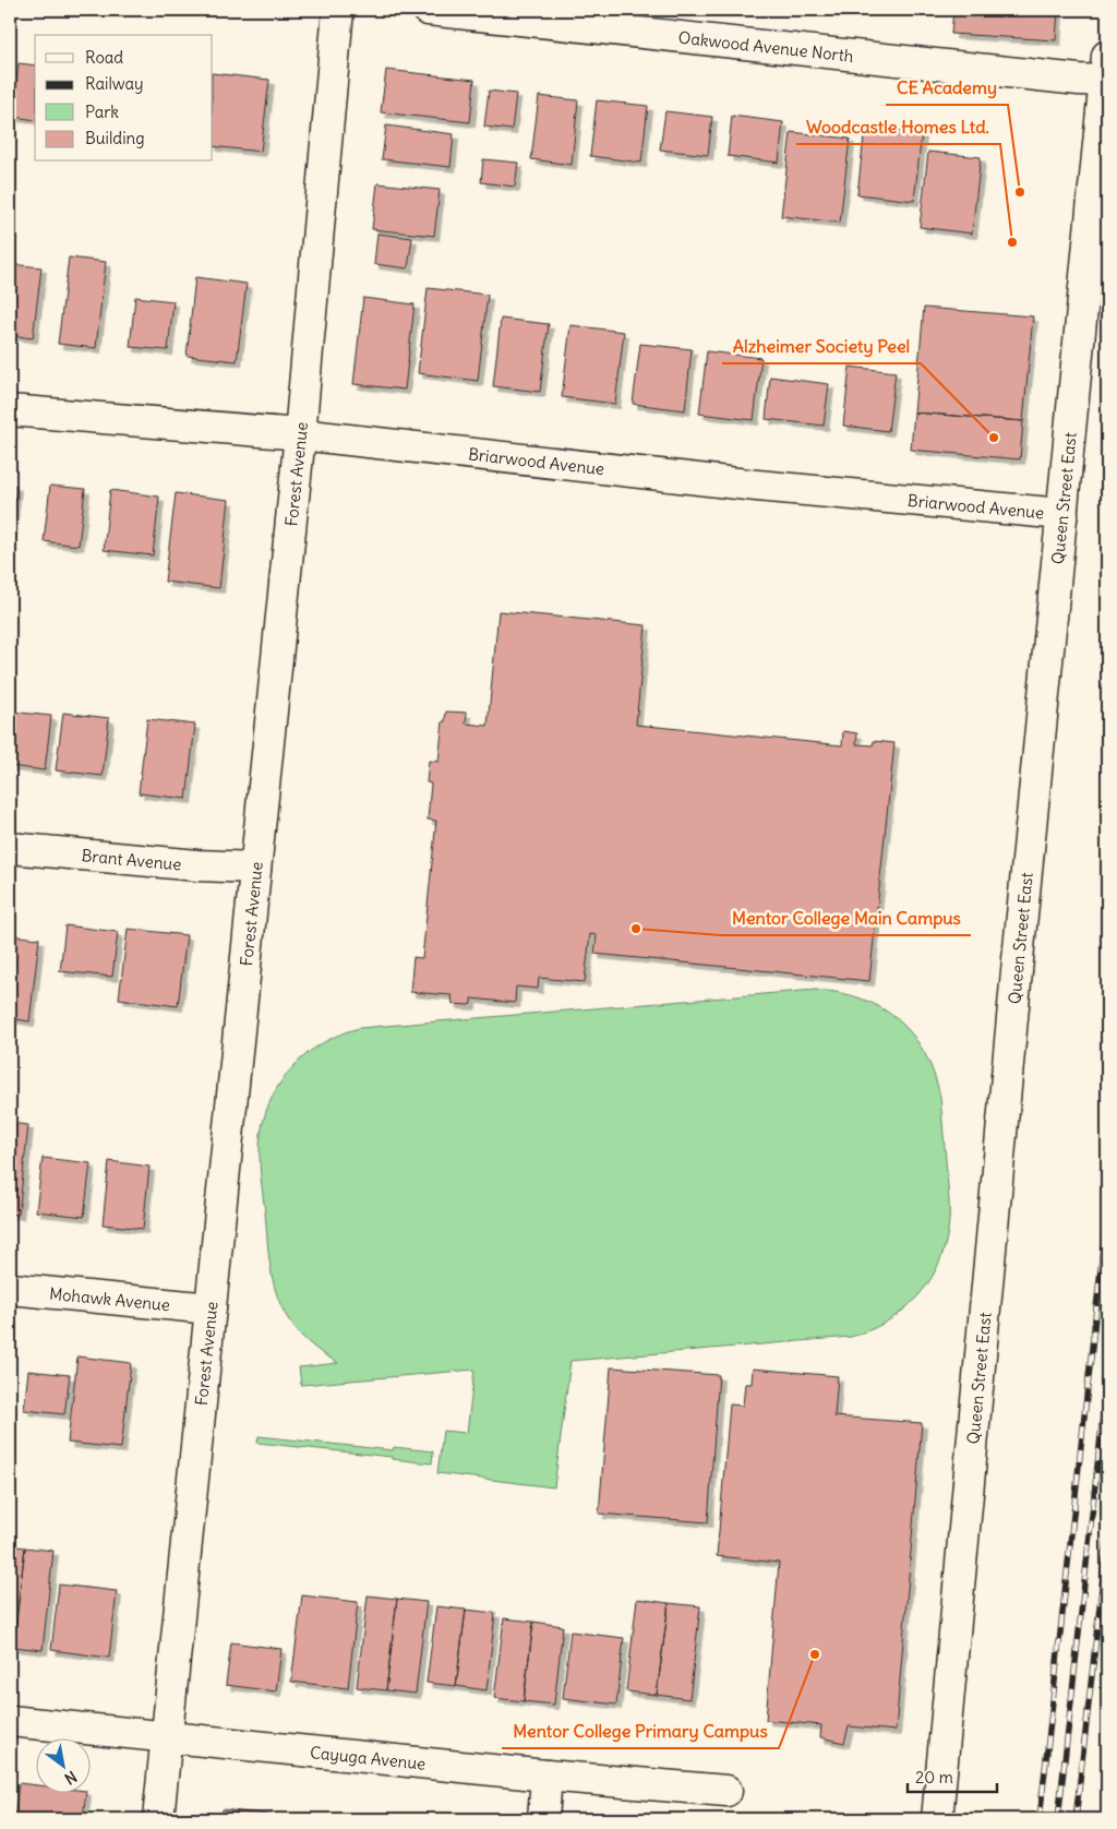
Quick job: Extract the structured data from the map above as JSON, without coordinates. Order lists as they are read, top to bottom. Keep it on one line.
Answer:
{"streets":{"street":["Oakwood Avenue North","Briarwood Avenue","Forest Avenue","Queen Street East","Brant Avenue","Mohawk Avenue","Cayuga Avenue"]},"crossings":[["Oakwood Avenue North","Queen Street East"],["Briarwood Avenue","Forest Avenue"],["Briarwood Avenue","Queen Street East"],["Forest Avenue","Brant Avenue"],["Forest Avenue","Mohawk Avenue"],["Forest Avenue","Cayuga Avenue"]],"places":["CE Academy","Woodcastle Homes Ltd.","Alzheimer Society Peel","Mentor College Main Campus","Mentor College Primary Campus"],"legend":["Road","Railway","Park","Building"],"scale_bar":"20 m","north":"bottom right"}
